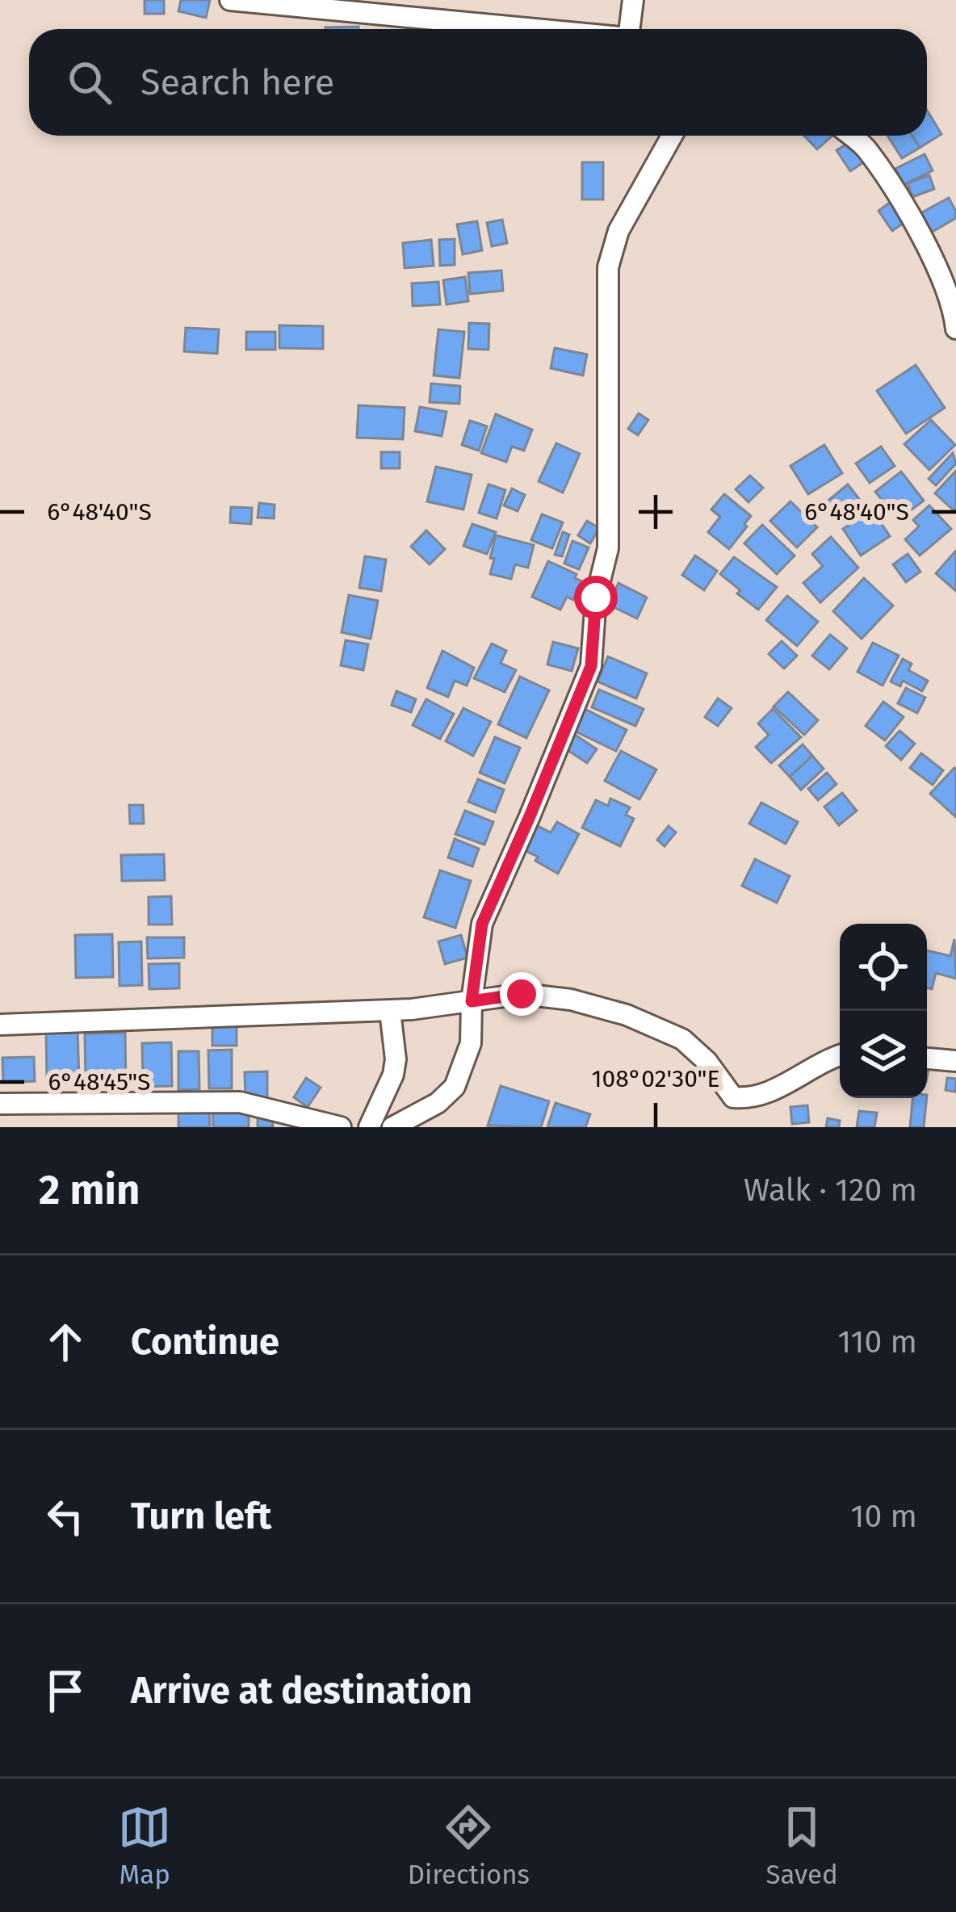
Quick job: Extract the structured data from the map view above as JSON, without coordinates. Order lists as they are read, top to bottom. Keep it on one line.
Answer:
{"page":{"search":"Search here","heading":["2 min","Walk · 120 m"],"list":[["Continue","110 m"],["Turn left","10 m"],"Arrive at destination"],"nav":["Map","Directions","Saved"]},"coordinates":["6°48'40\"S","108°02'30\"E","6°48'45\"S"]}
